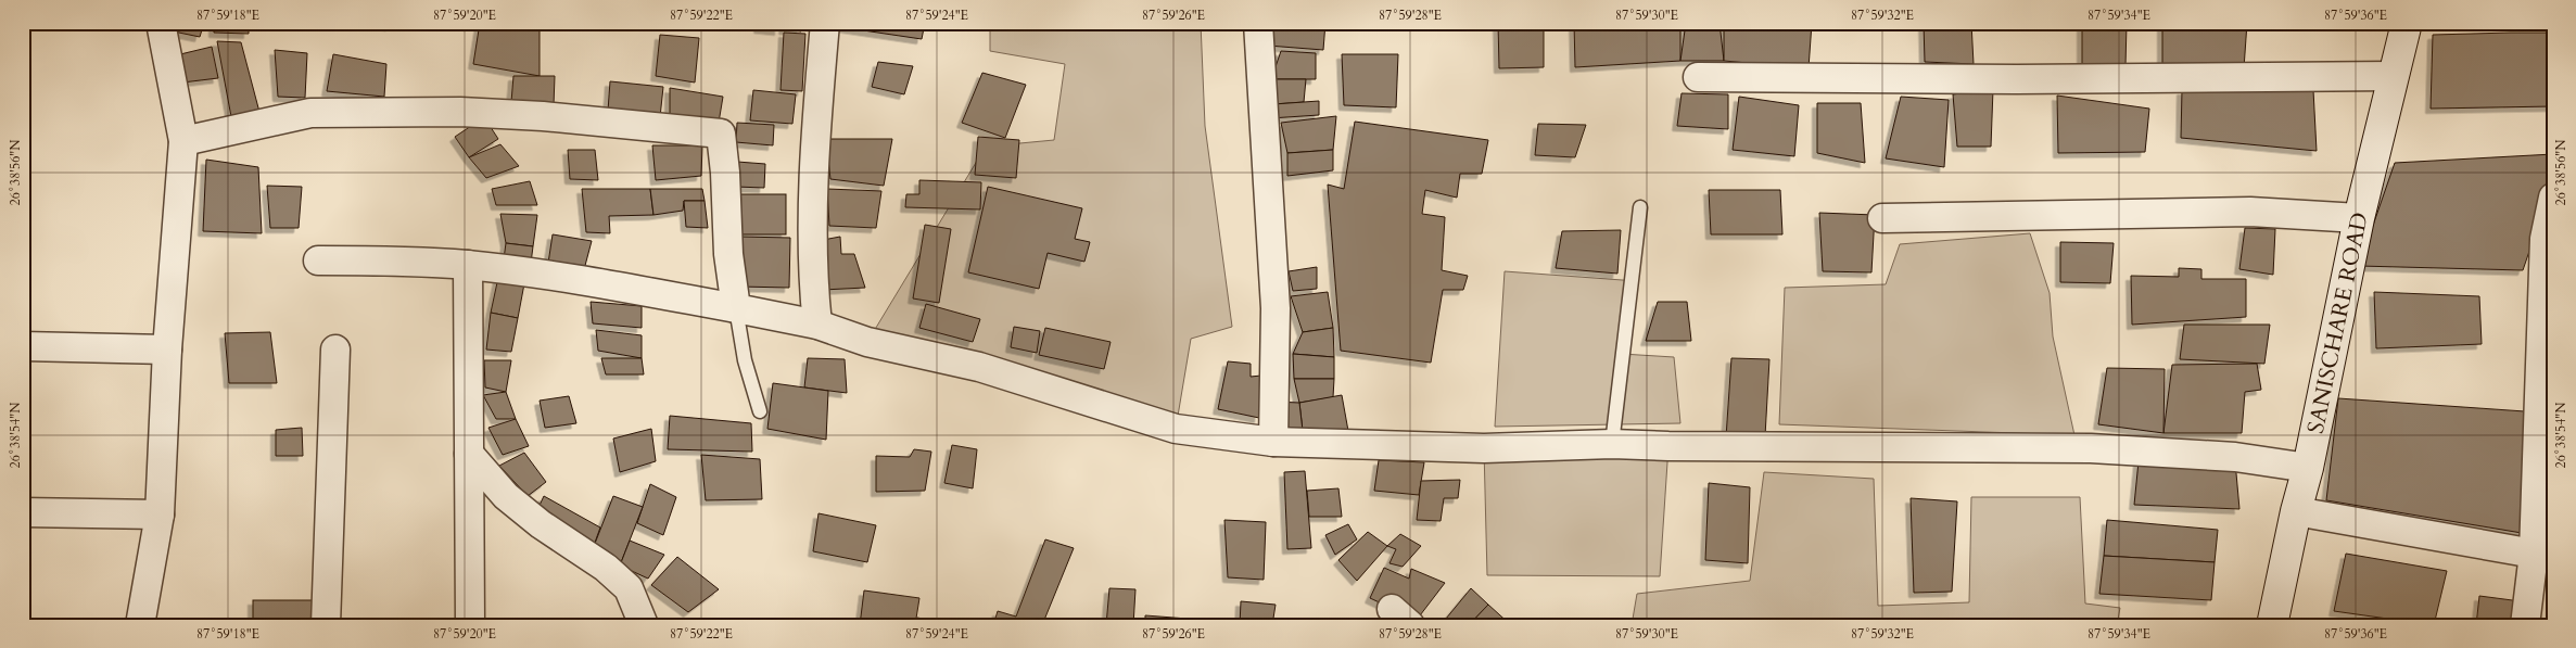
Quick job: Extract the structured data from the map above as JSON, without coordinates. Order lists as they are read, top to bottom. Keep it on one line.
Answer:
{"streets":{"street":["SANISCHARE ROAD"]},"coordinates":["87°59'18\"E","87°59'20\"E","87°59'22\"E","87°59'24\"E","87°59'26\"E","87°59'28\"E","87°59'30\"E","87°59'32\"E","87°59'34\"E","87°59'36\"E","26°38'56\"N","26°38'54\"N"]}
